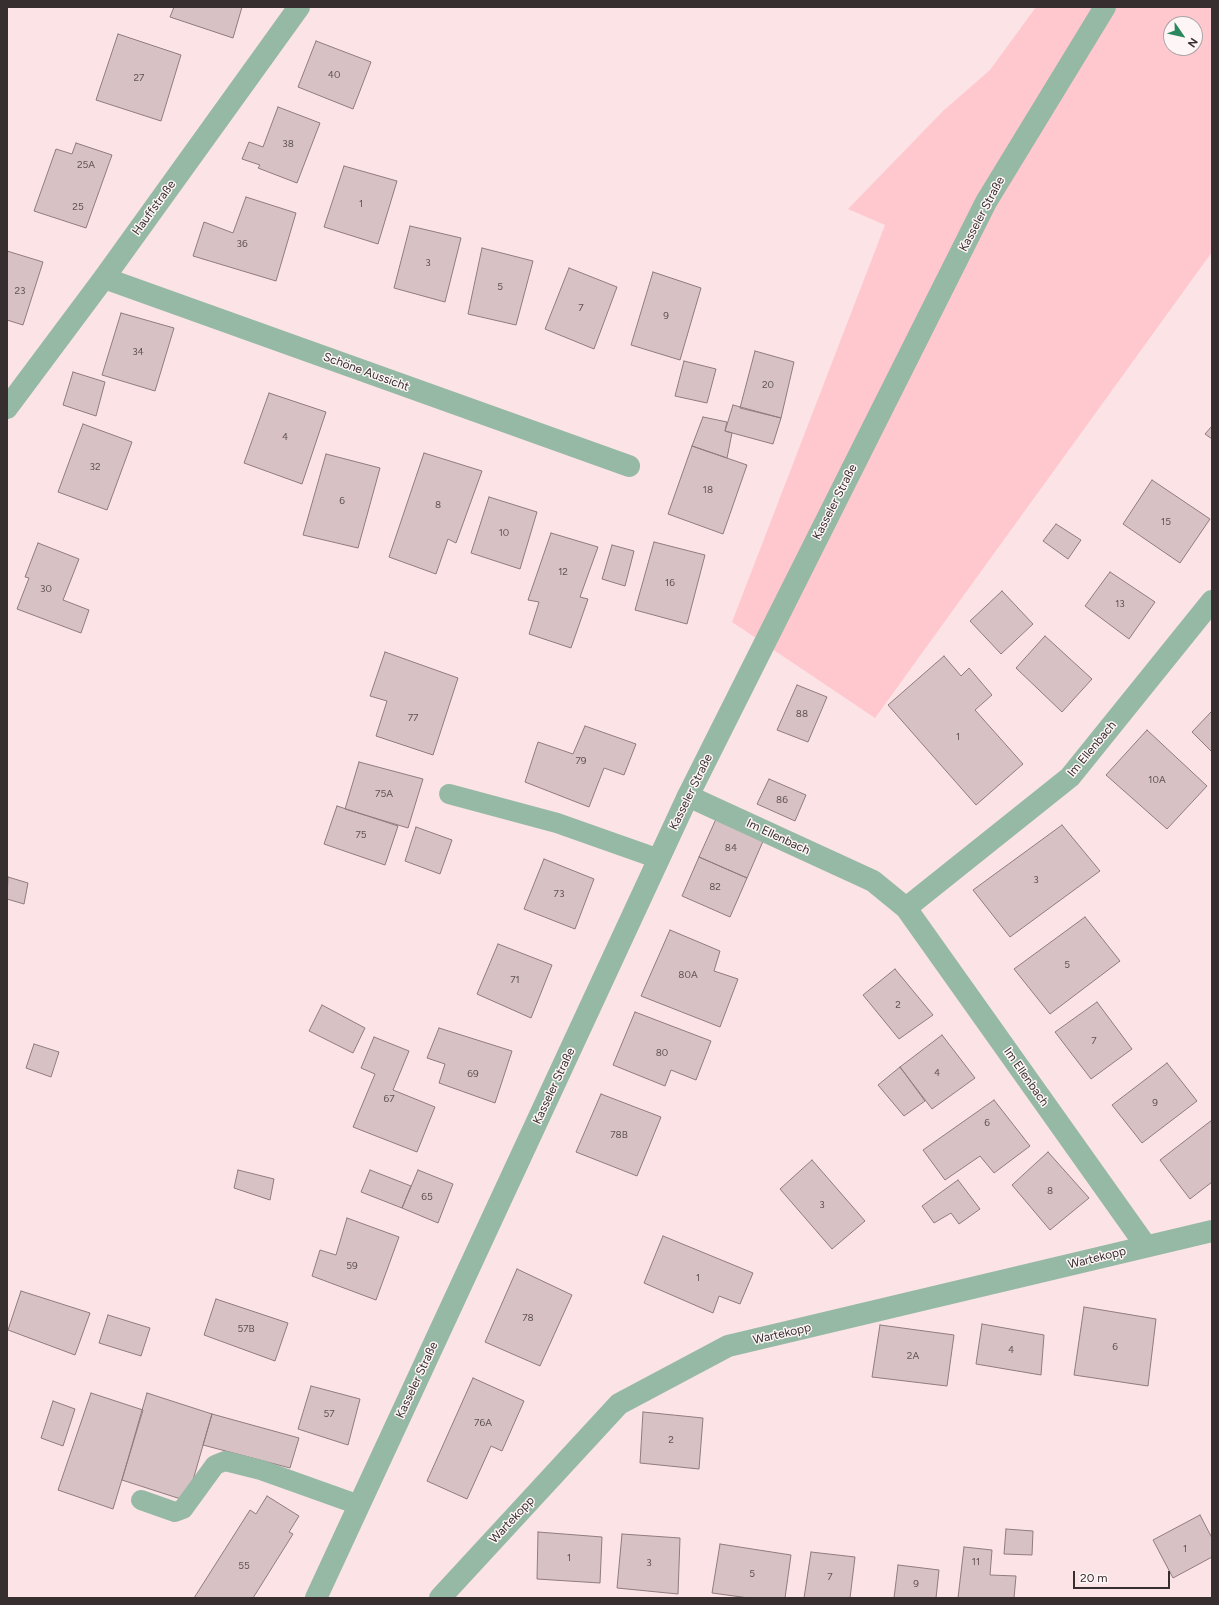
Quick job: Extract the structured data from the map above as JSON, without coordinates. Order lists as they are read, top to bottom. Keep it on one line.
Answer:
{"streets":{"street":["Hauffstraße","Kasseler Straße","Schöne Aussicht","Im Ellenbach","Wartekopp"]},"crossings":[["Hauffstraße","Schöne Aussicht"],["Kasseler Straße","Im Ellenbach"],["Im Ellenbach","Wartekopp"]],"house_numbers":["40","27","38","25A","1","25","36","3","5","23","7","9","34","20","4","32","18","6","8","15","10","12","16","30","13","88","77","1","79","10A","75A","86","75","84","3","82","73","5","80A","71","2","7","80","4","69","67","9","6","78B","8","65","3","59","1","78","57B","6","4","2A","57","76A","2","1","1","11","3","55","5","7","9"],"scale_bar":"20 m","north":"bottom right"}
